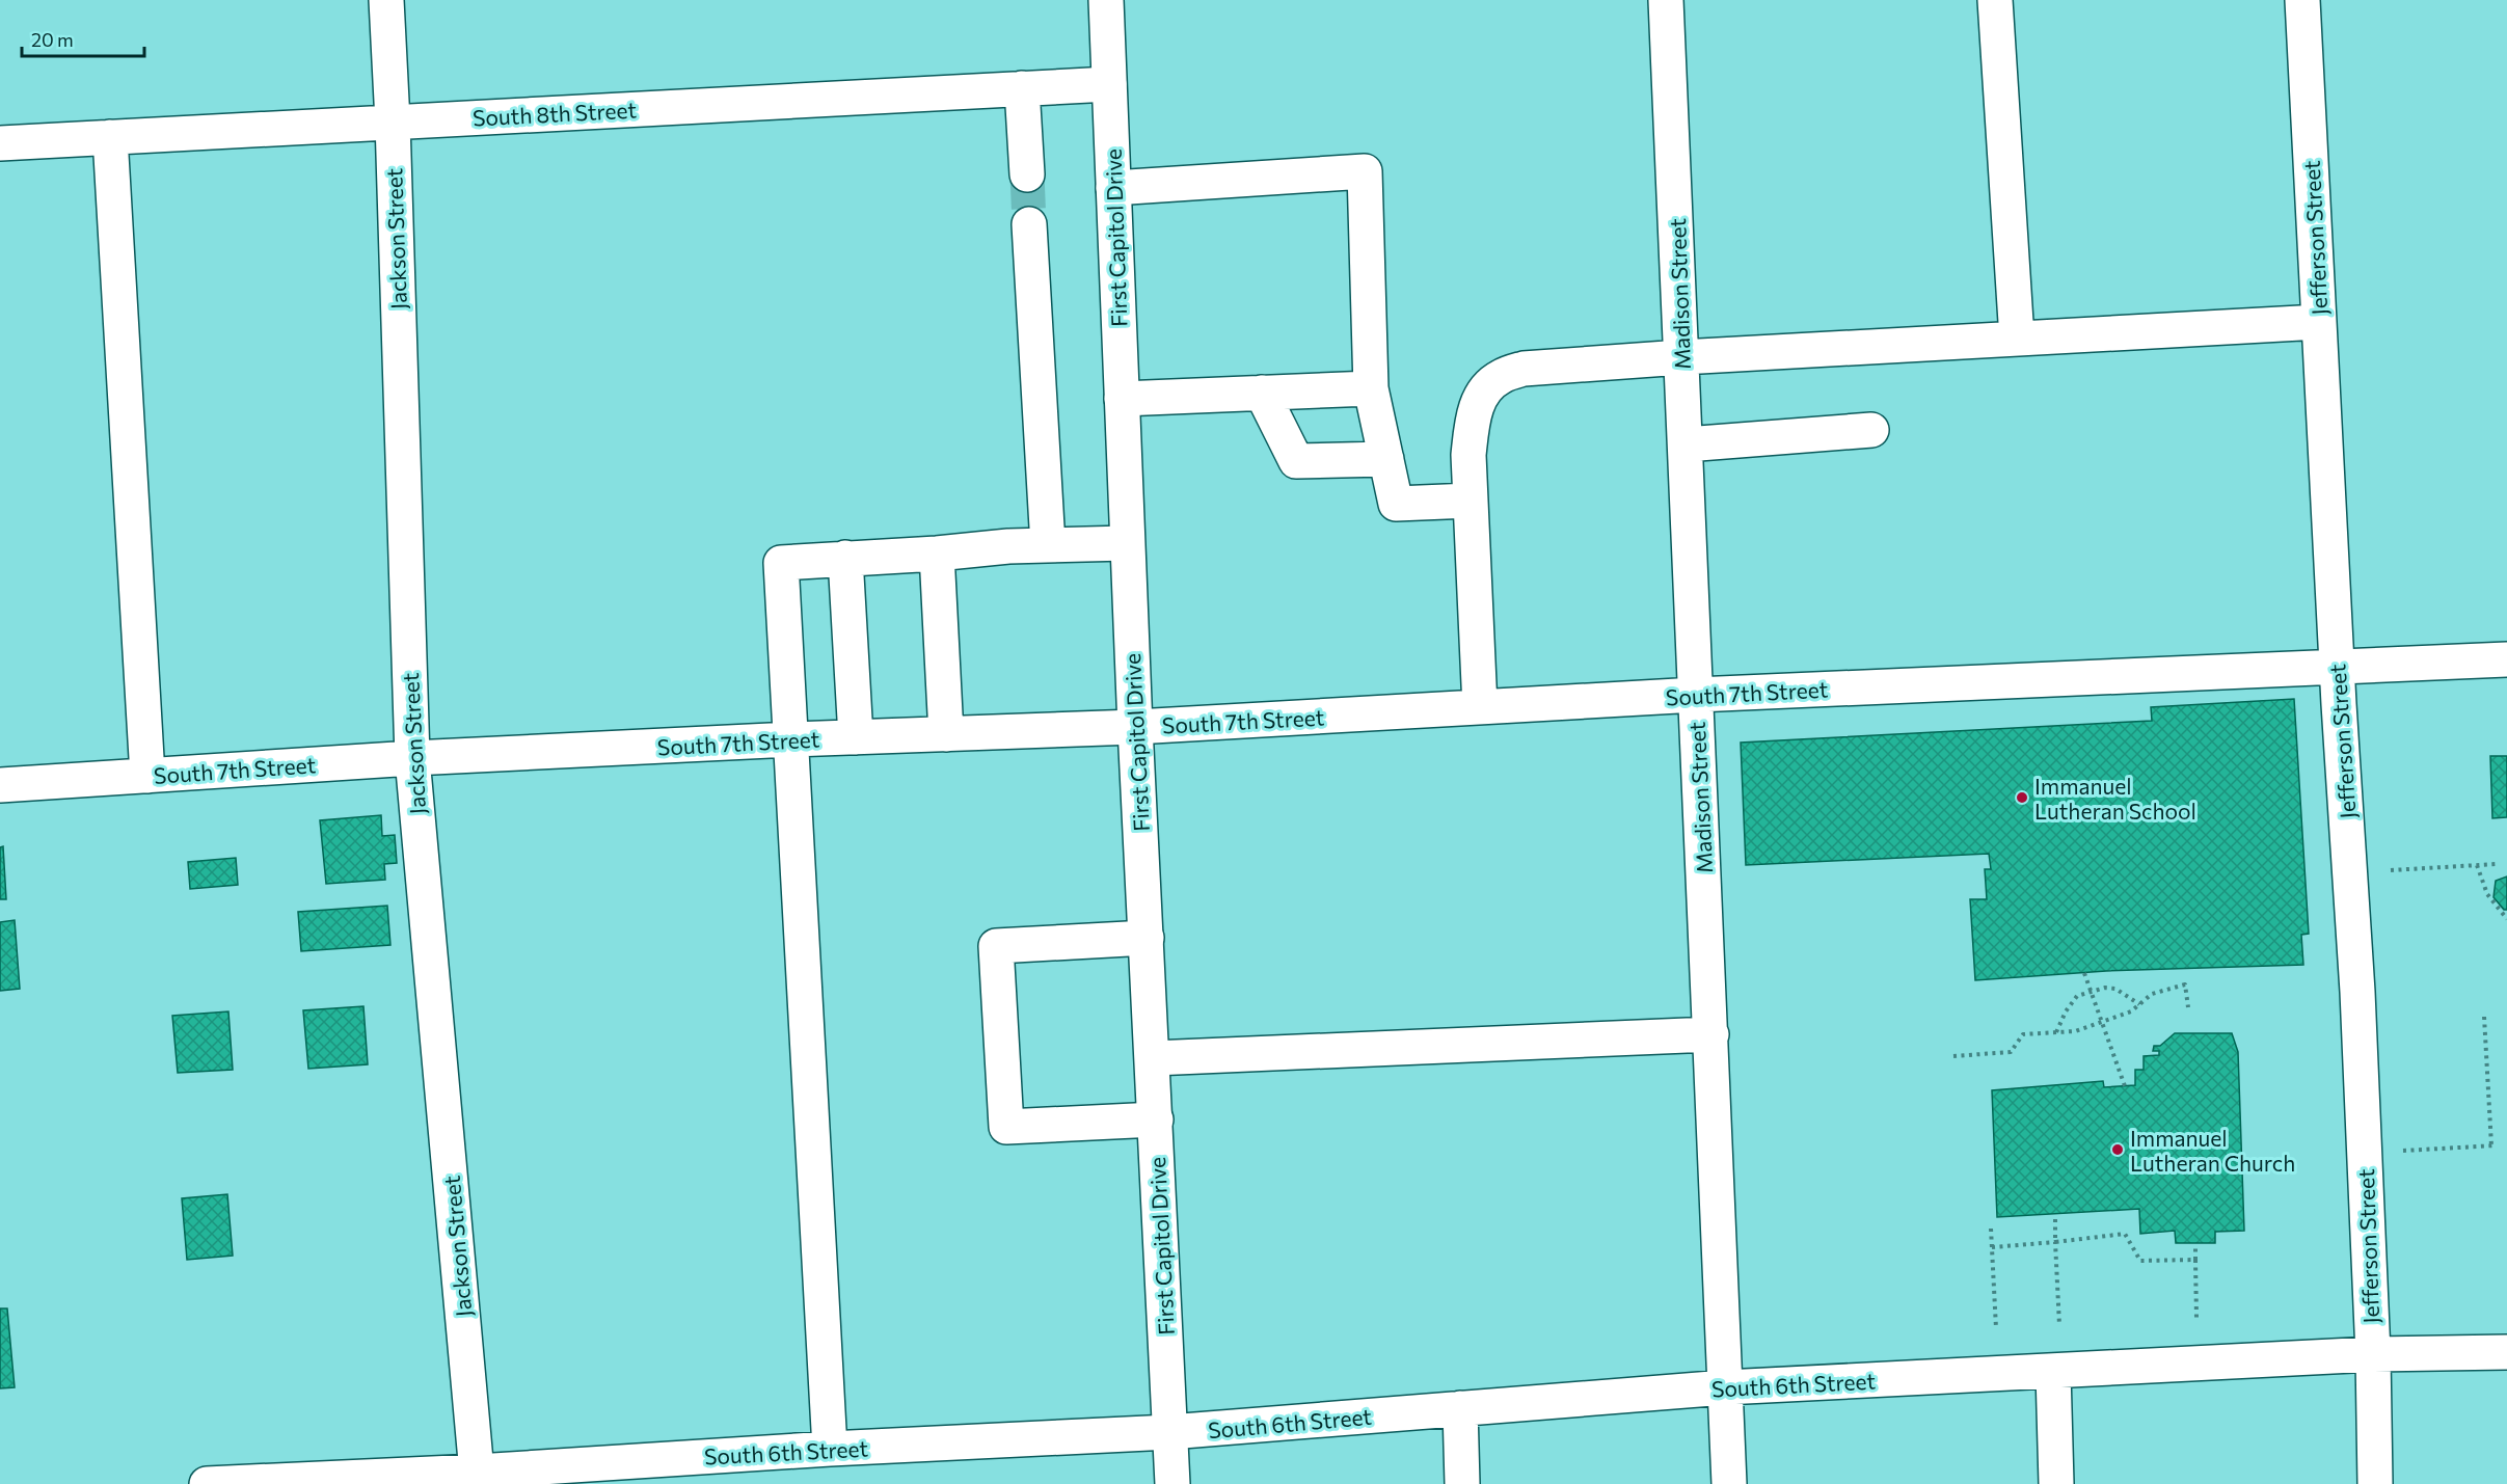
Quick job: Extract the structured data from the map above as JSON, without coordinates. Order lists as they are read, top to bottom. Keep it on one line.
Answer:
{"streets":{"street":["South 8th Street","First Capitol Drive","Jefferson Street","Jackson Street","Madison Street","South 7th Street","South 6th Street"]},"crossings":[["South 8th Street","First Capitol Drive"],["South 8th Street","Jackson Street"],["First Capitol Drive","South 7th Street"],["First Capitol Drive","South 6th Street"],["Jefferson Street","South 7th Street"],["Jefferson Street","South 6th Street"],["Jackson Street","South 7th Street"],["Jackson Street","South 6th Street"],["Madison Street","South 7th Street"],["Madison Street","South 6th Street"]],"places":["Immanuel Lutheran School","Immanuel Lutheran Church"],"scale_bar":"20 m"}
